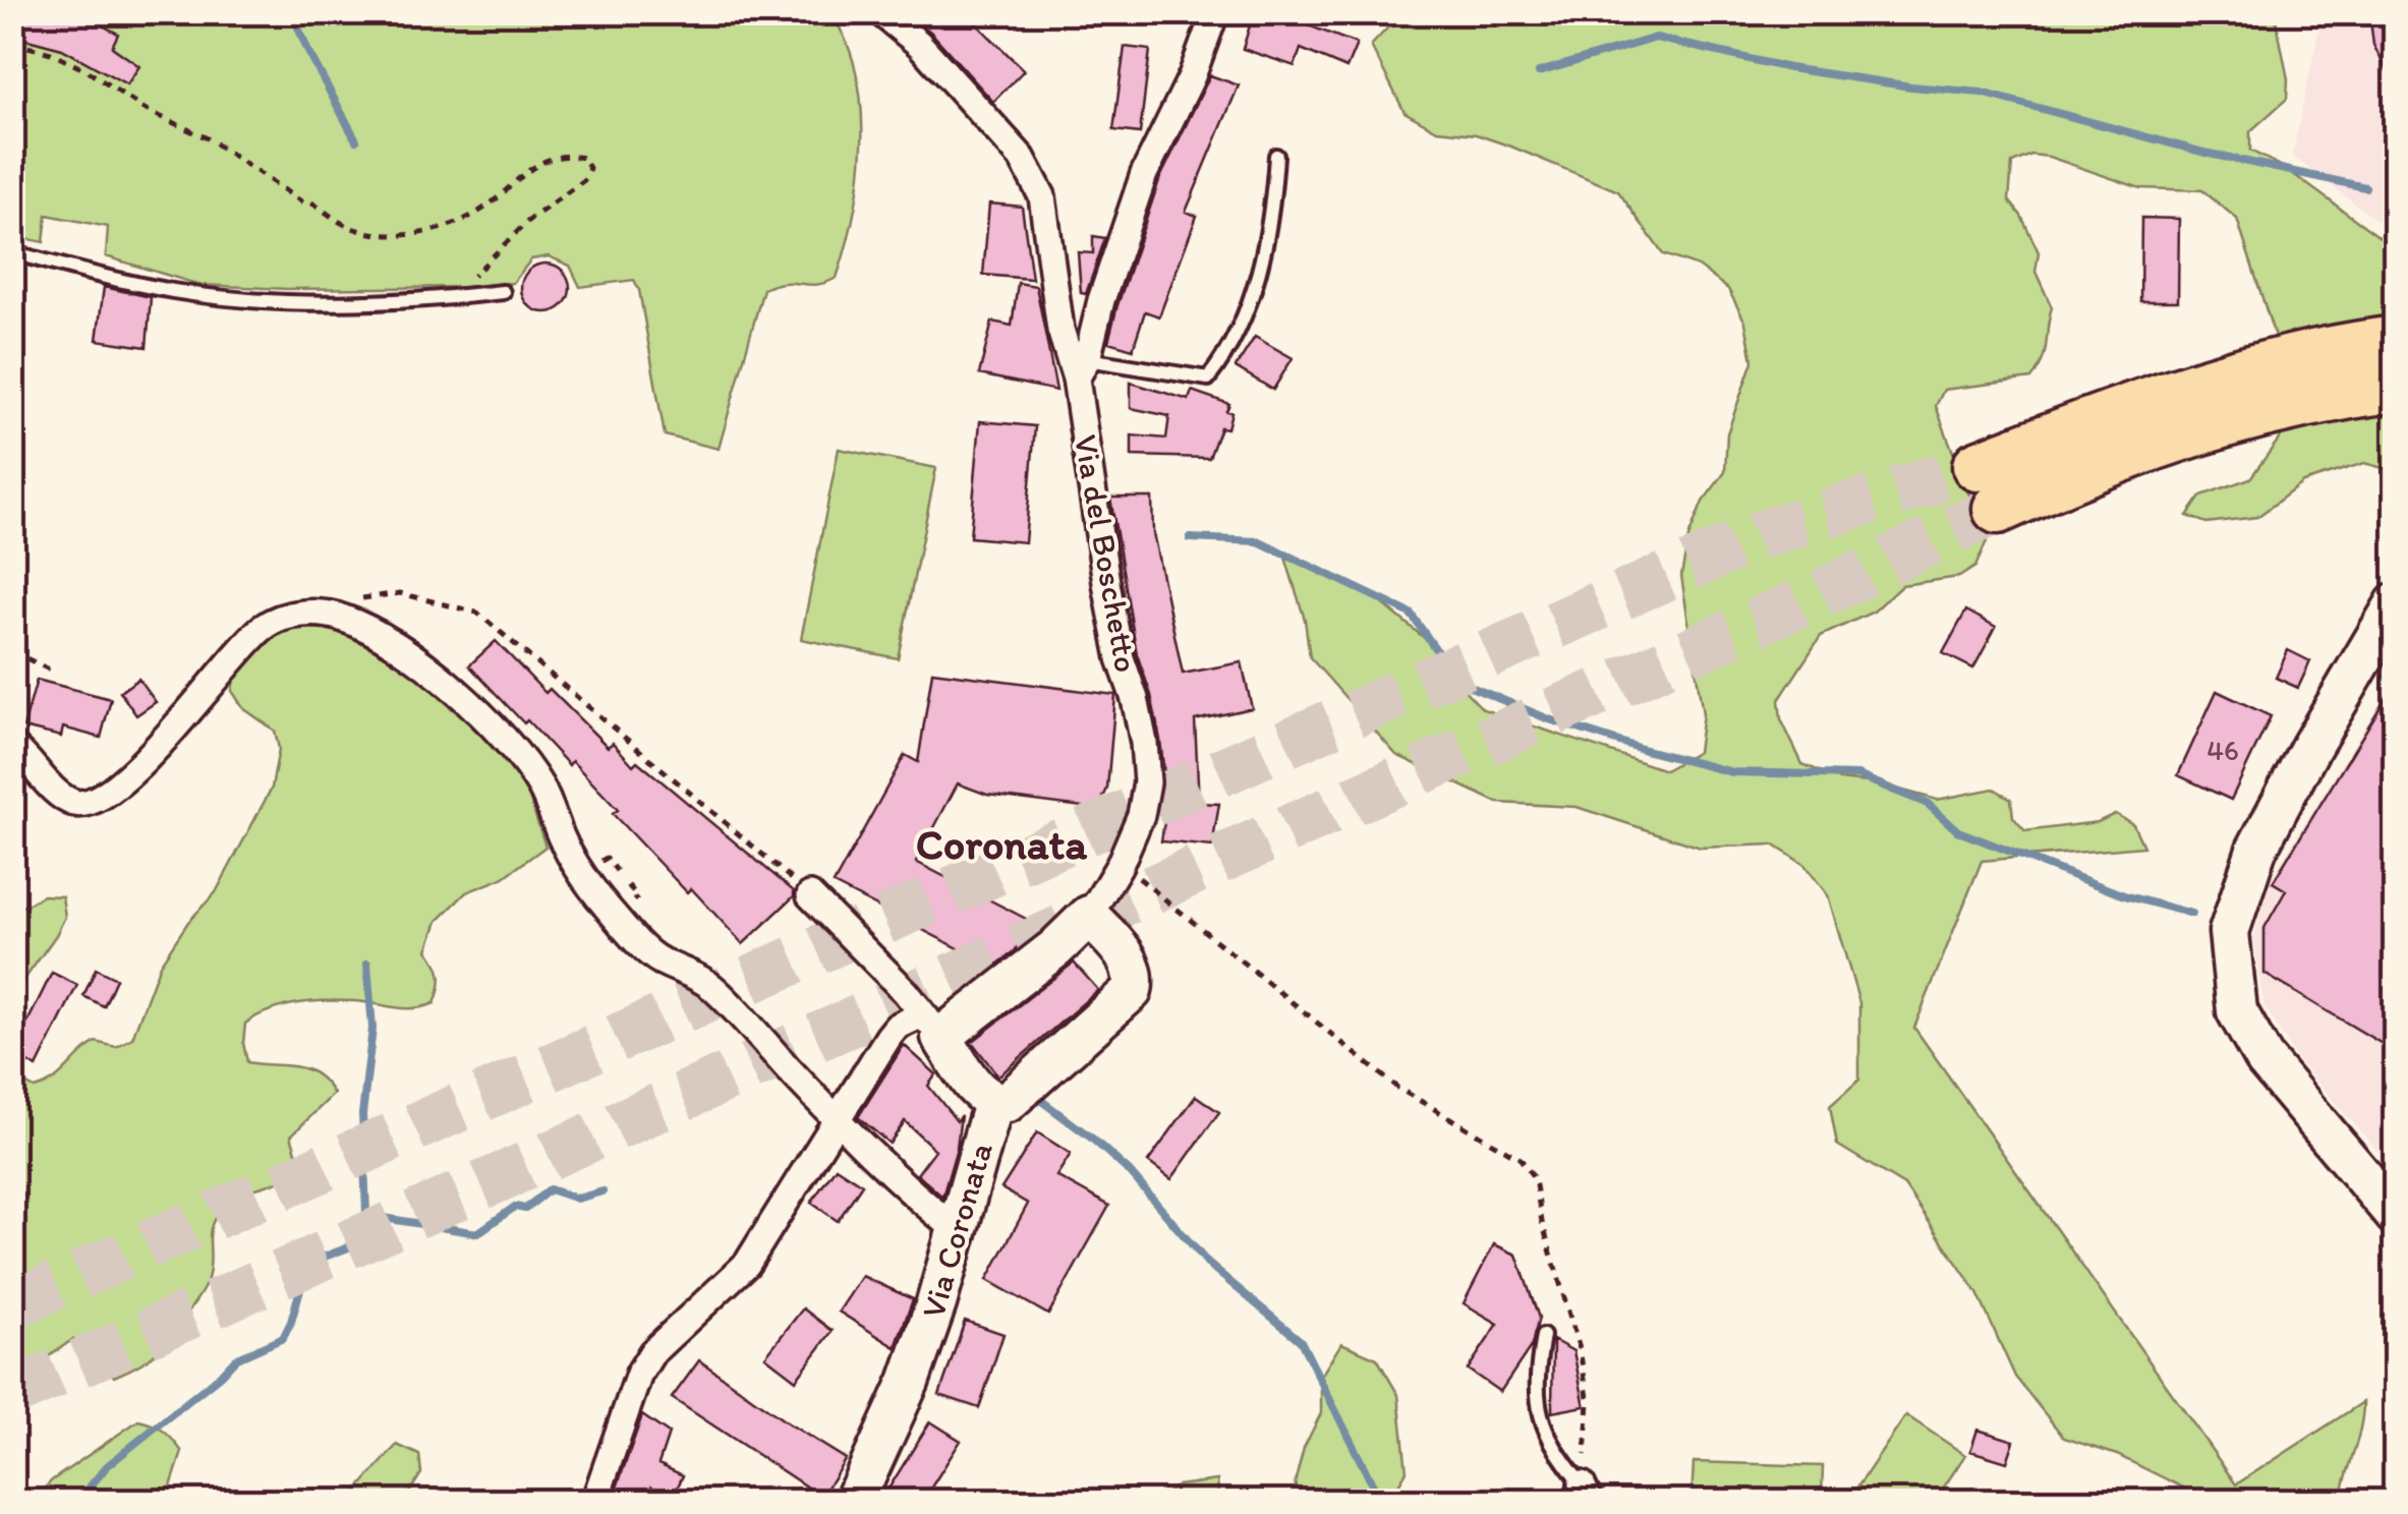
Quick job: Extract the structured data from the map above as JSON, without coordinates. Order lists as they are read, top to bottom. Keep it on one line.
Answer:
{"streets":{"street":["Via del Boschetto","Via Coronata"]},"crossings":[["Via del Boschetto","Via Coronata"]],"districts":["Coronata"],"house_numbers":["46"]}
